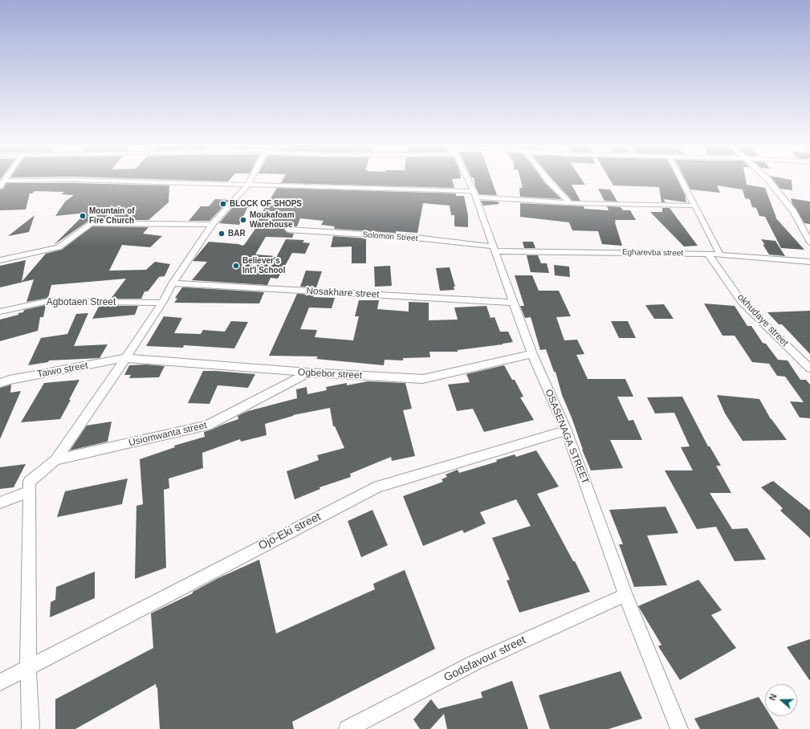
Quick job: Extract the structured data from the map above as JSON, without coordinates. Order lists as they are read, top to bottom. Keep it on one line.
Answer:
{"streets":{"street":["Solomon Street","Egharevba street","Nosakhare street","Agbotaen Street","okhudaye street","Taiwo street","Ogbebor street","Usiomwanta street","OSASENAGA STREET","Ojo-Eki street","Godsfavour street"]},"crossings":[["Solomon Street","Egharevba street"],["Solomon Street","OSASENAGA STREET"],["Egharevba street","okhudaye street"],["Egharevba street","OSASENAGA STREET"],["Nosakhare street","OSASENAGA STREET"],["Taiwo street","Ogbebor street"],["Ogbebor street","Usiomwanta street"],["Ogbebor street","OSASENAGA STREET"],["OSASENAGA STREET","Ojo-Eki street"],["OSASENAGA STREET","Godsfavour street"]],"places":["BLOCK OF SHOPS","Mountain of Fire Church","Moukafoam Warehouse","BAR","Believer's Int'l School"],"north":"left"}
